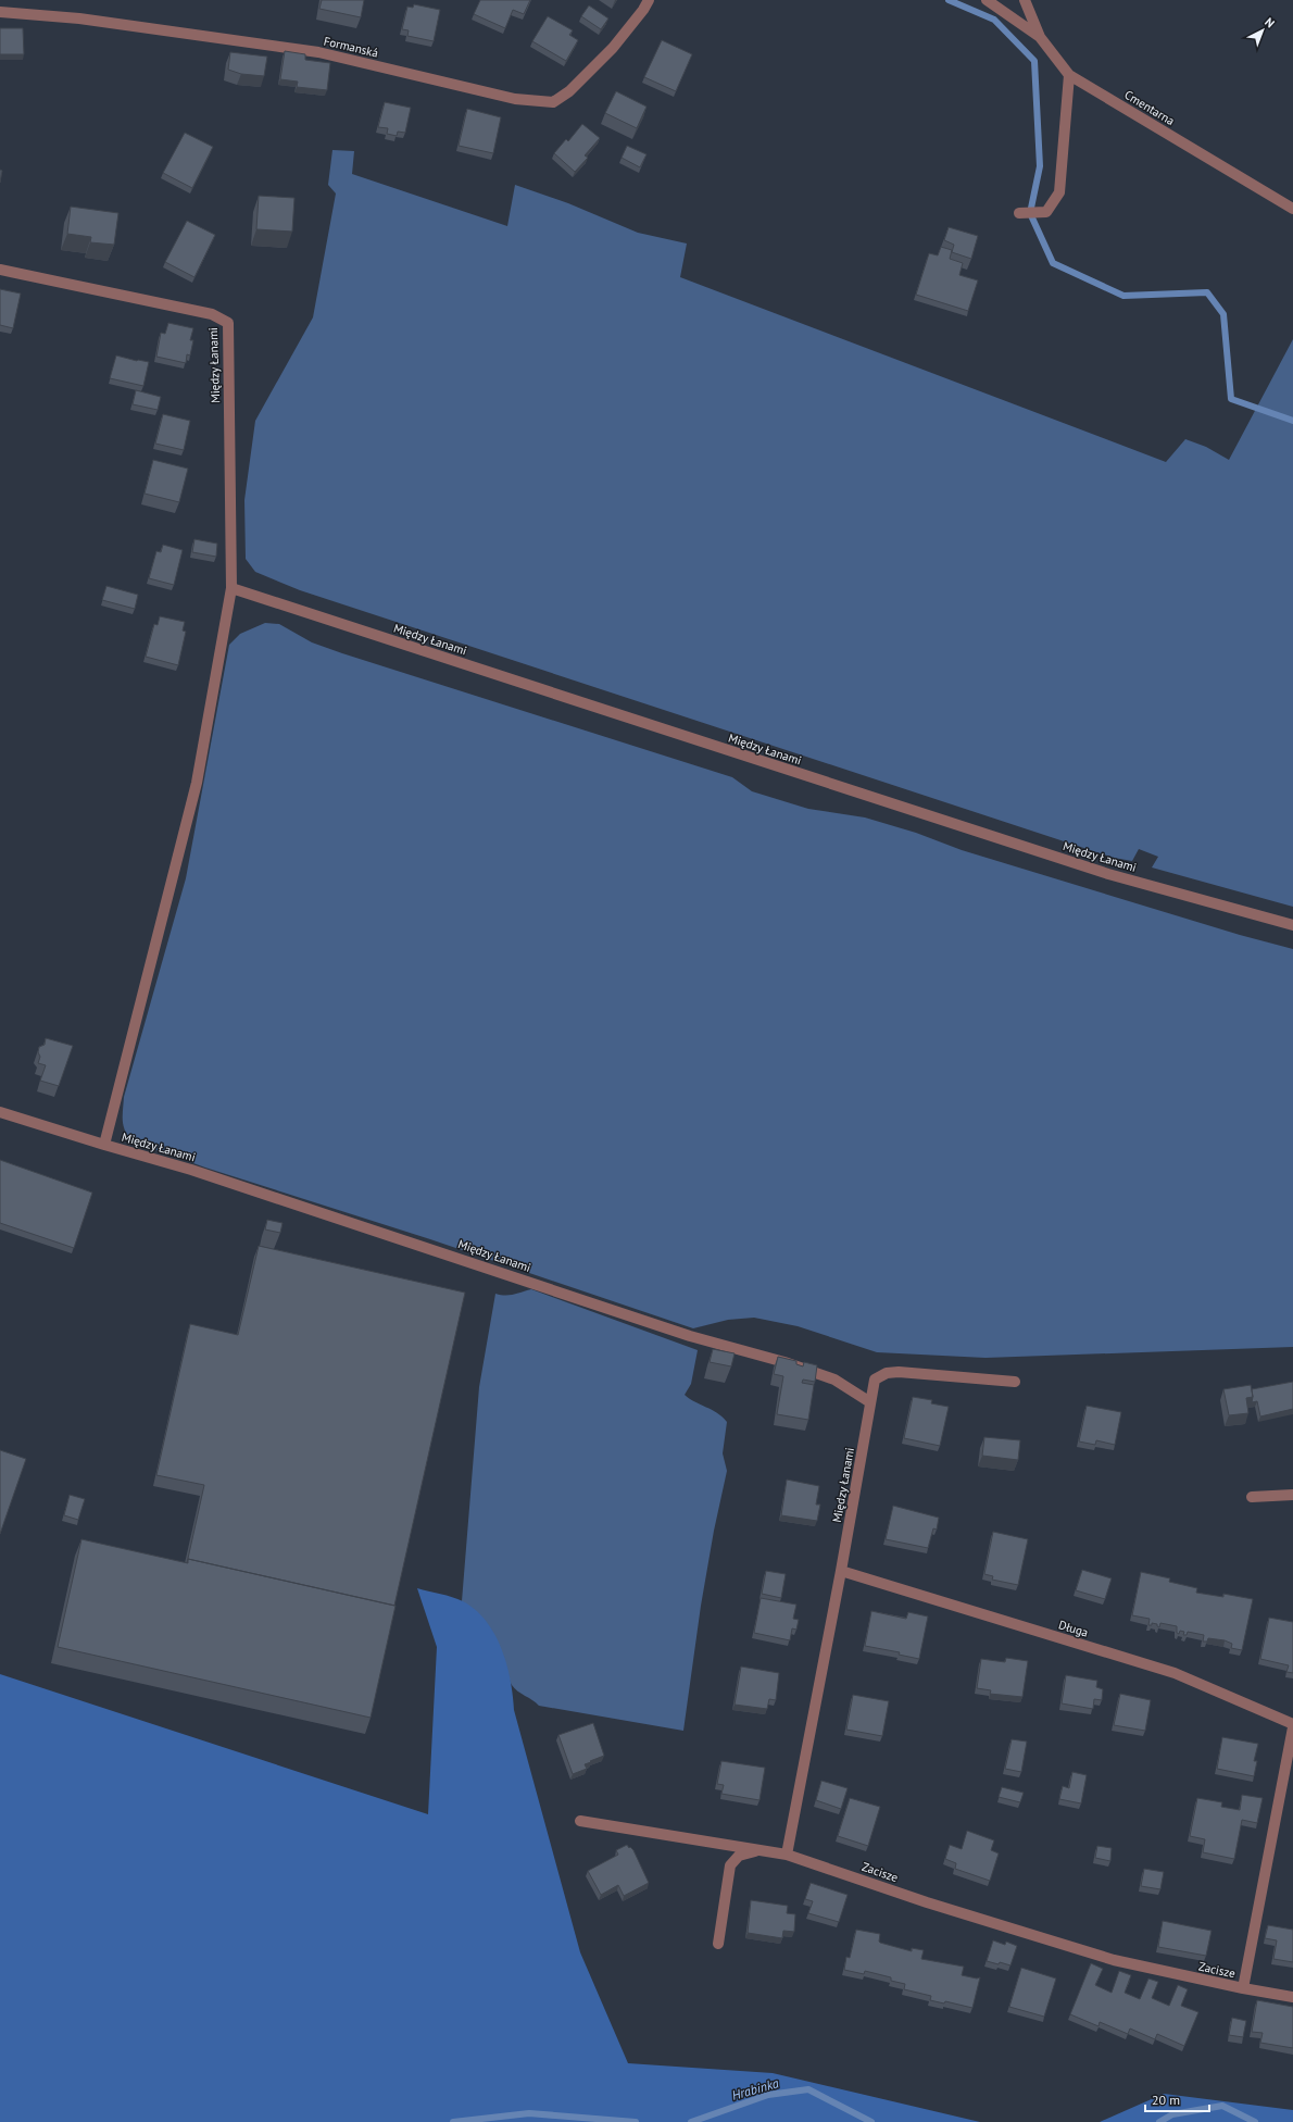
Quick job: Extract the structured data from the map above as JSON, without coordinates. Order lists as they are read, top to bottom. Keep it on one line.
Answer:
{"streets":{"street":["Formanská","Cmentarna","Między Łanami","Długa","Zacisze"]},"crossings":[["Między Łanami","Długa"],["Długa","Zacisze"]],"water":["Hrabinka"],"scale_bar":"20 m","north":"top right"}
